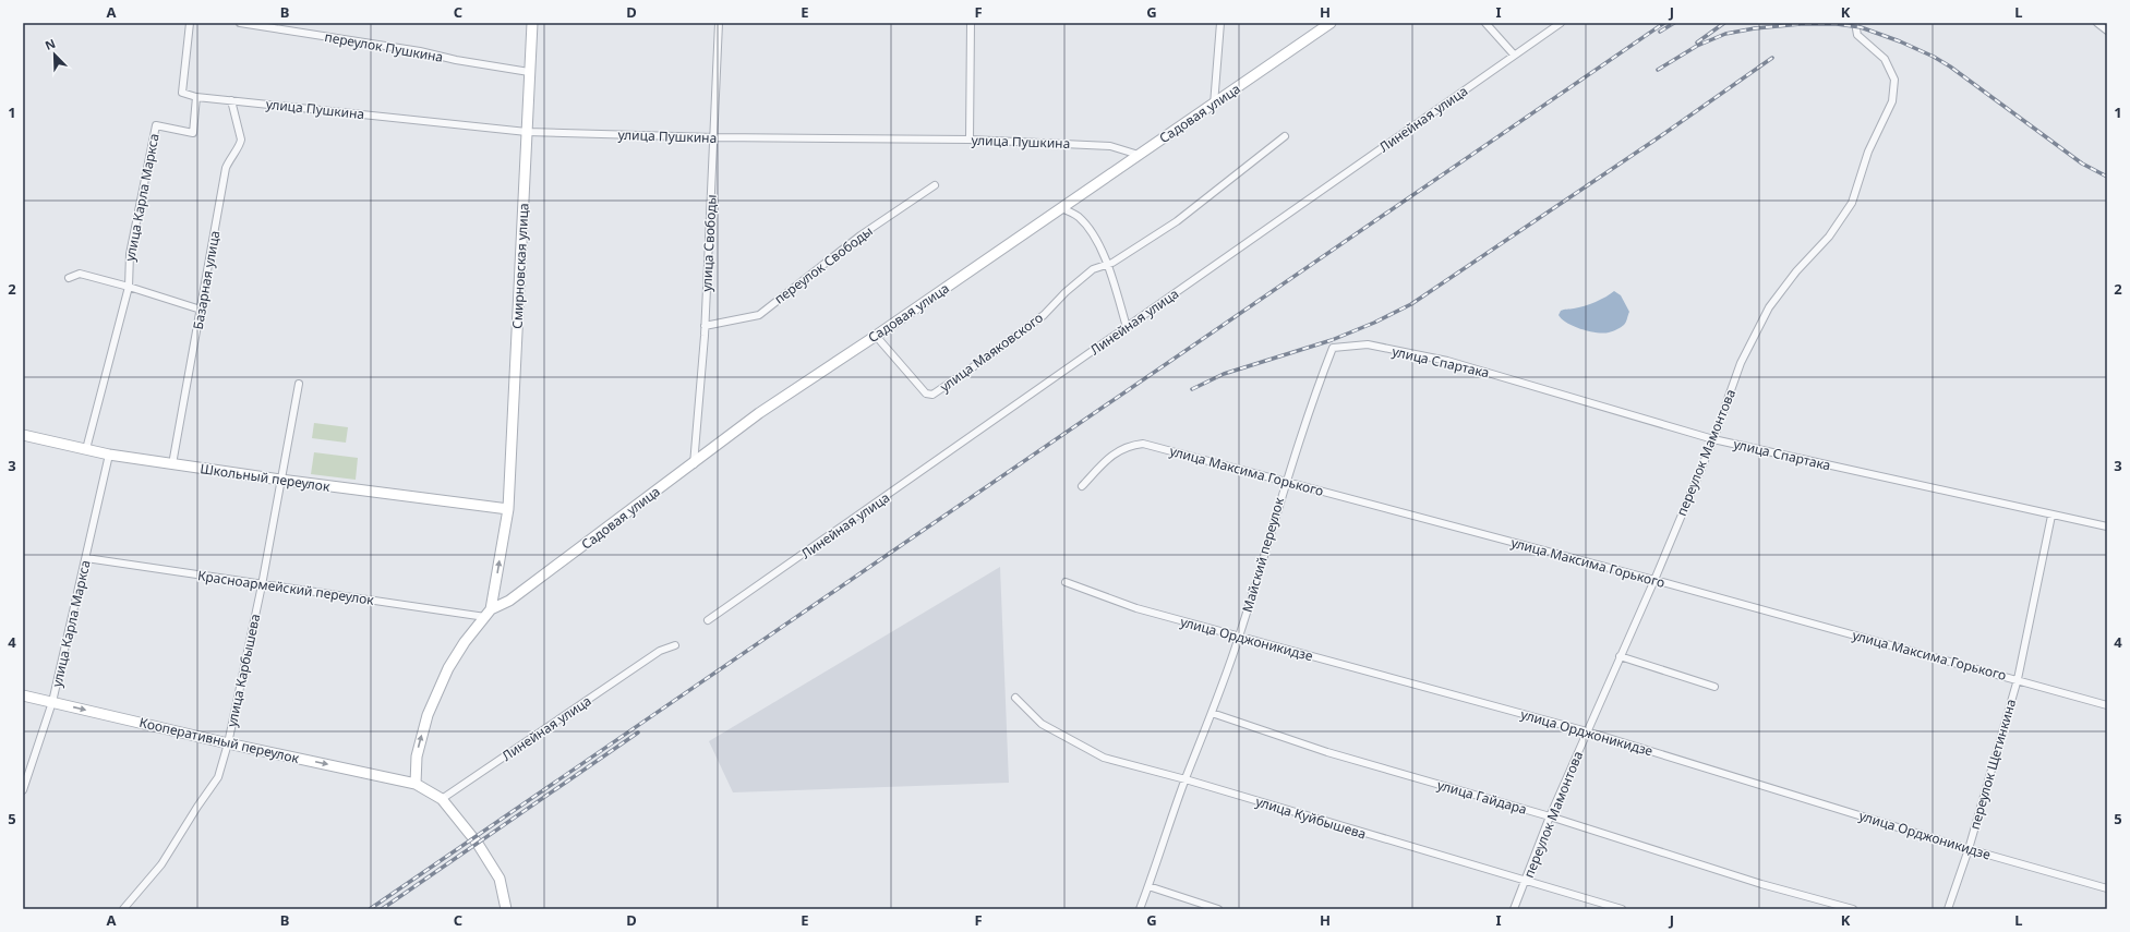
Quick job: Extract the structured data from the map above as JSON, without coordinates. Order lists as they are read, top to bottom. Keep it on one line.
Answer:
{"streets":{"street":["переулок Пушкина","улица Пушкина","Садовая улица","Линейная улица","улица Карла Маркса","улица Свободы","переулок Свободы","Смирновская улица","Базарная улица","улица Маяковского","улица Спартака","переулок Мамонтова","улица Максима Горького","Школьный переулок","Майский переулок","Красноармейский переулок","улица Орджоникидзе","улица Карбышева","Кооперативный переулок","переулок Щетинкина","улица Гайдара","улица Куйбышева"]},"crossings":[["переулок Пушкина","Смирновская улица"],["улица Пушкина","Садовая улица"],["улица Пушкина","улица Карла Маркса"],["улица Пушкина","улица Свободы"],["улица Пушкина","Смирновская улица"],["улица Пушкина","Базарная улица"],["Садовая улица","улица Свободы"],["Садовая улица","Смирновская улица"],["Садовая улица","улица Маяковского"],["Садовая улица","Красноармейский переулок"],["Линейная улица","Кооперативный переулок"],["улица Карла Маркса","Школьный переулок"],["улица Карла Маркса","Красноармейский переулок"],["улица Карла Маркса","Кооперативный переулок"],["улица Свободы","переулок Свободы"],["Смирновская улица","Школьный переулок"],["Смирновская улица","Красноармейский переулок"],["Базарная улица","Школьный переулок"],["улица Спартака","переулок Мамонтова"],["улица Спартака","Майский переулок"],["улица Спартака","переулок Щетинкина"],["переулок Мамонтова","улица Максима Горького"],["переулок Мамонтова","улица Орджоникидзе"],["переулок Мамонтова","улица Гайдара"],["переулок Мамонтова","улица Куйбышева"],["улица Максима Горького","Майский переулок"],["улица Максима Горького","переулок Щетинкина"],["Школьный переулок","улица Карбышева"],["Майский переулок","улица Орджоникидзе"],["Майский переулок","улица Гайдара"],["Майский переулок","улица Куйбышева"],["Красноармейский переулок","улица Карбышева"],["улица Орджоникидзе","переулок Щетинкина"],["улица Карбышева","Кооперативный переулок"]],"one_way":["Кооперативный переулок"],"north":"top left","grid":{"columns":["A","B","C","D","E","F","G","H","I","J","K","L"],"rows":["1","2","3","4","5"]}}
